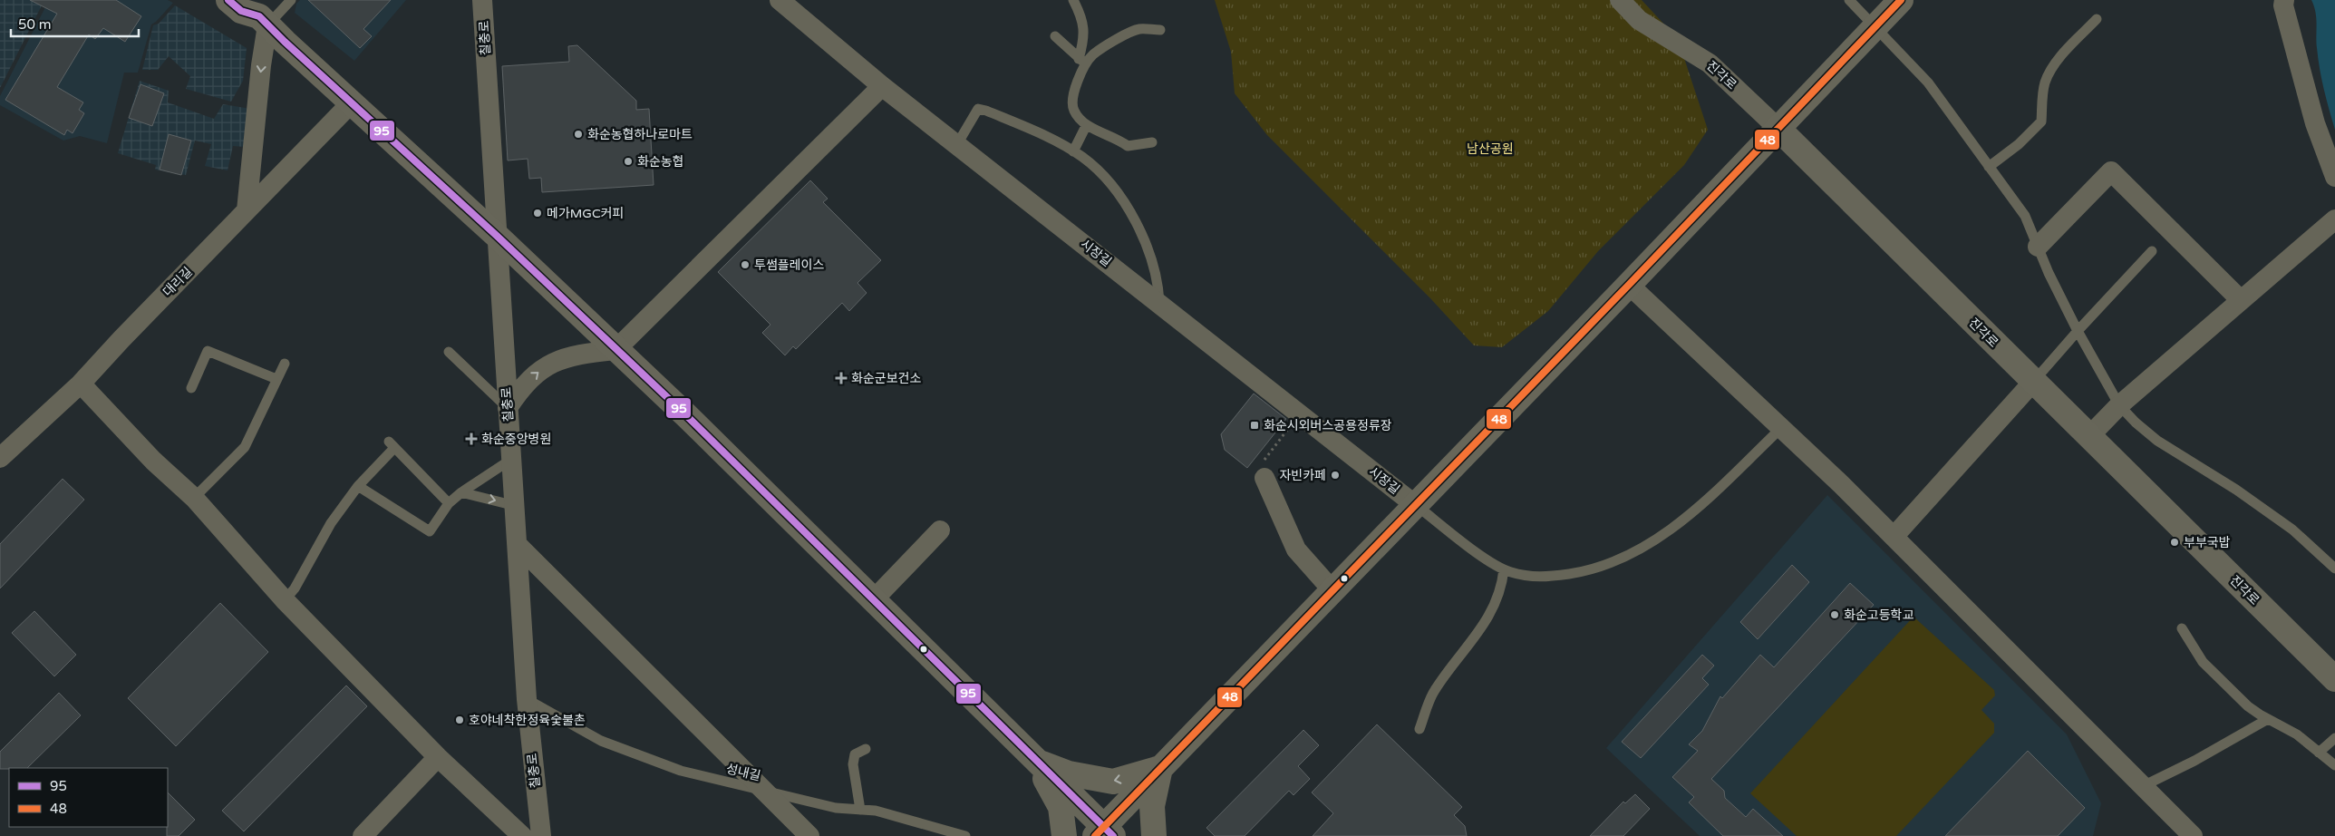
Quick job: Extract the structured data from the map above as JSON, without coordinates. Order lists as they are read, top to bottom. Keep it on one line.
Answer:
{"streets":{"street":["칠충로","진각로","시장길","대리길"],"lane":["성내길"]},"crossings":[["칠충로","성내길"]],"parks":["남산공원"],"places":{"other":["화순농협하나로마트","화순농협","메가MGC커피","투썸플레이스","자빈카페","부부국밥","화순고등학교","호야네착한정육숯불촌"],"health":["화순군보건소","화순중앙병원"],"transit":["화순시외버스공용정류장"]},"lines":["transit line 95","transit line 48"],"legend":["95","48"],"scale_bar":"50 m"}
